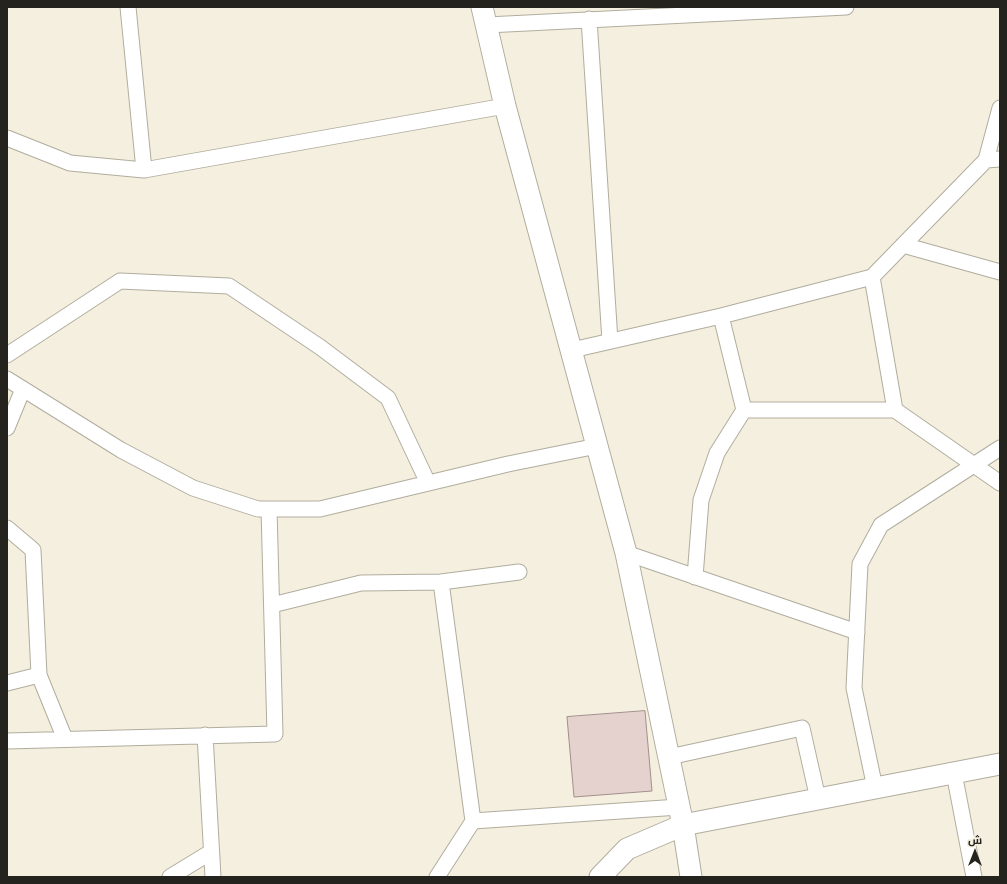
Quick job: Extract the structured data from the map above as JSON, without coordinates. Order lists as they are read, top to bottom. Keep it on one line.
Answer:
{"north":"top"}
